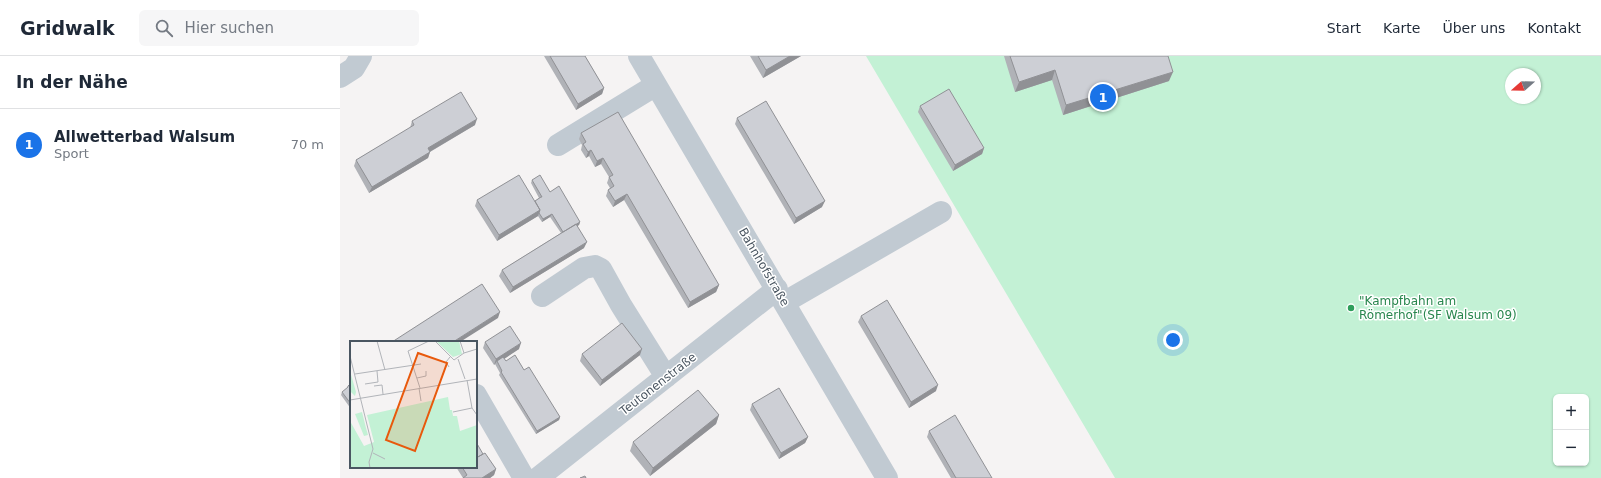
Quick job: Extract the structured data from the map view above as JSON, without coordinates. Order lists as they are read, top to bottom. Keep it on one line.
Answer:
{"streets":{"street":["Bahnhofstraße","Teutonenstraße"]},"crossings":[["Bahnhofstraße","Teutonenstraße"]],"places":["\"Kampfbahn am Römerhof\"(SF Walsum 09)"],"north":"left","page":{"header":"Gridwalk","search":"Hier suchen","nav":["Start","Karte","Über uns","Kontakt"],"heading":"In der Nähe","pins":"1","list":[{"mark":"1","name":"Allwetterbad Walsum","note":"Sport","value":"70 m"}],"map_buttons":["+","−"]}}
